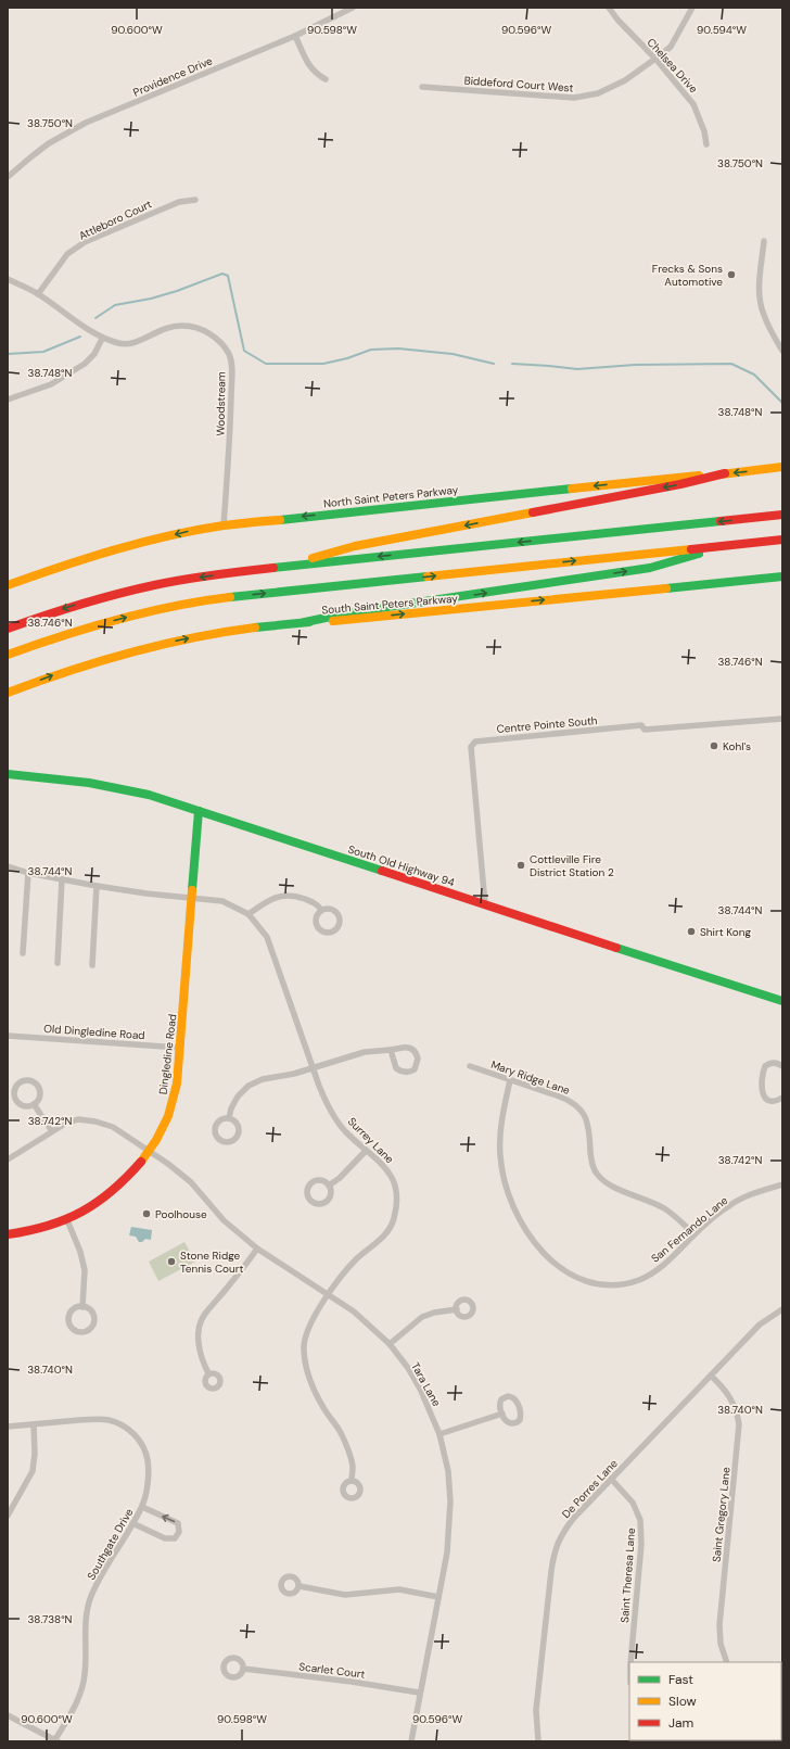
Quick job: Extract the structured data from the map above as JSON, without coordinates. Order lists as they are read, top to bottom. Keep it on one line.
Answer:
{"streets":{"main road":["North Saint Peters Parkway","South Saint Peters Parkway","South Old Highway 94","Dingledine Road"],"street":["Chelsea Drive","Providence Drive","Biddeford Court West","Attleboro Court","Woodstream","Centre Pointe South","Old Dingledine Road","Mary Ridge Lane","Surrey Lane","San Fernando Lane","Tara Lane","De Porres Lane","Saint Gregory Lane","Southgate Drive","Saint Theresa Lane","Scarlet Court"]},"crossings":[["Chelsea Drive","Biddeford Court West"],["Attleboro Court","Woodstream"],["Woodstream","North Saint Peters Parkway"],["Centre Pointe South","South Old Highway 94"],["South Old Highway 94","Dingledine Road"],["Old Dingledine Road","Dingledine Road"],["Dingledine Road","Tara Lane"],["Mary Ridge Lane","San Fernando Lane"],["Surrey Lane","Tara Lane"],["Tara Lane","Scarlet Court"],["De Porres Lane","Saint Gregory Lane"],["De Porres Lane","Saint Theresa Lane"]],"places":["Frecks & Sons Automotive","Kohl's","Cottleville Fire District Station 2","Shirt Kong","Poolhouse","Stone Ridge Tennis Court"],"legend":["Fast","Slow","Jam"],"coordinates":["90.600°W","90.598°W","90.596°W","90.594°W","38.750°N","38.748°N","38.746°N","38.744°N","38.742°N","38.740°N","38.738°N"]}
